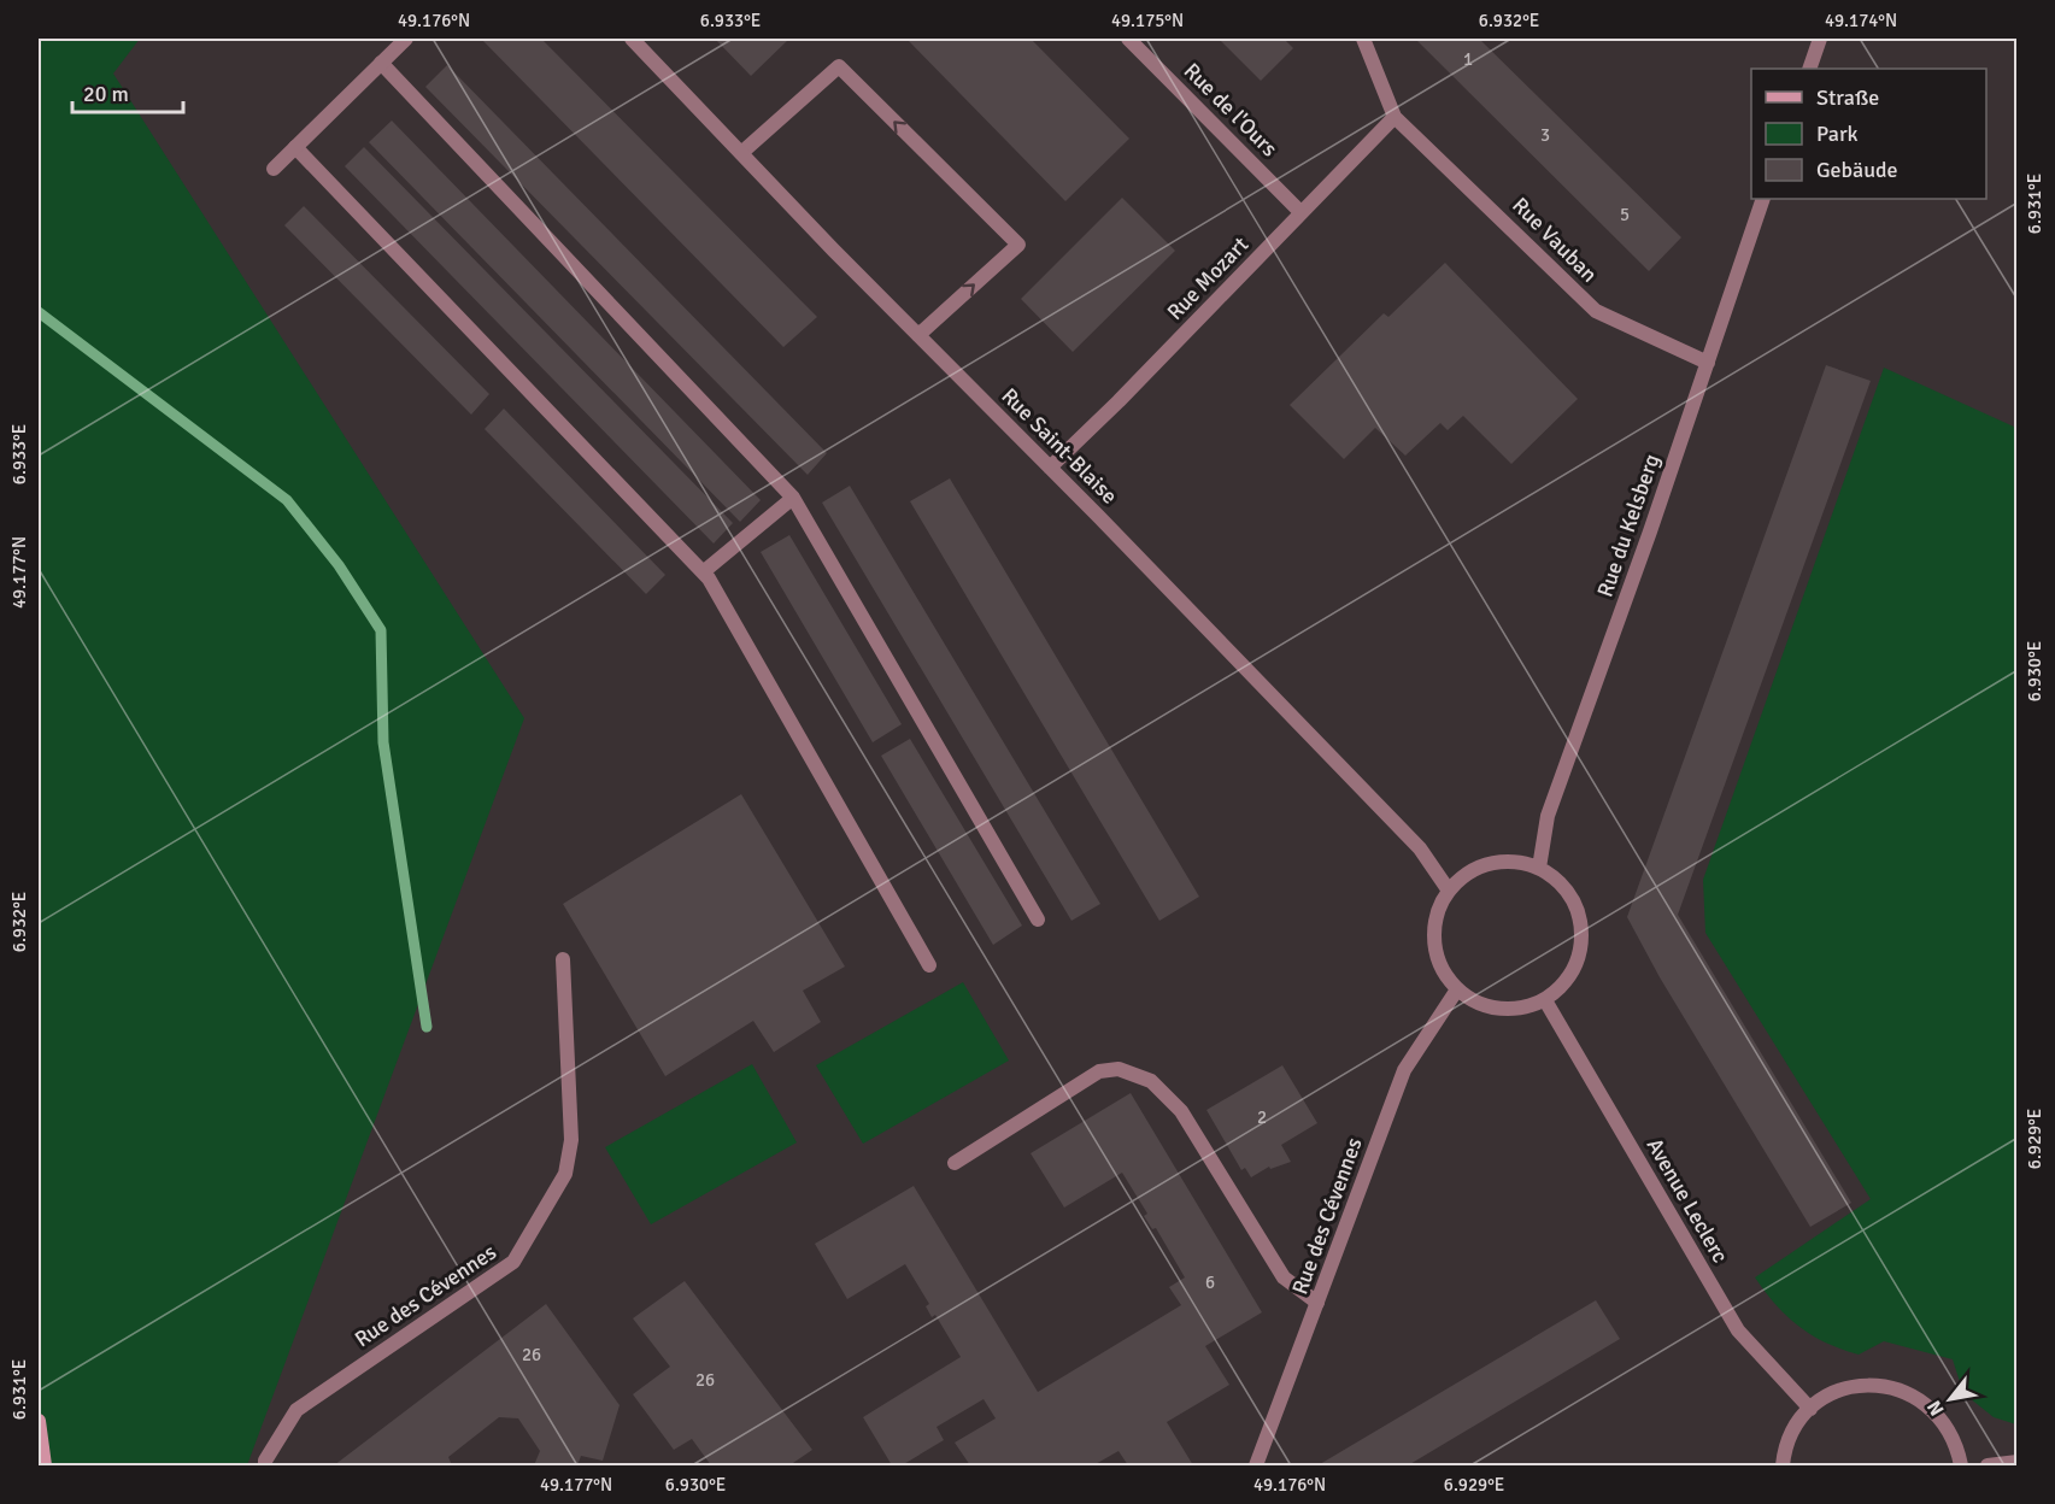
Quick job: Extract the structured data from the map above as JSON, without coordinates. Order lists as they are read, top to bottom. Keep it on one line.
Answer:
{"streets":{"street":["Rue de l'Ours","Rue Vauban","Rue Mozart","Rue Saint-Blaise","Rue du Kelsberg","Avenue Leclerc","Rue des Cévennes"]},"crossings":[["Rue de l'Ours","Rue Mozart"],["Rue Vauban","Rue Mozart"],["Rue Vauban","Rue du Kelsberg"],["Rue Mozart","Rue Saint-Blaise"],["Rue Saint-Blaise","Rue du Kelsberg"],["Rue Saint-Blaise","Avenue Leclerc"],["Rue Saint-Blaise","Rue des Cévennes"],["Rue du Kelsberg","Avenue Leclerc"],["Rue du Kelsberg","Rue des Cévennes"],["Avenue Leclerc","Rue des Cévennes"]],"house_numbers":["1","3","5","2","6","26","26"],"legend":["Straße","Park","Gebäude"],"scale_bar":"20 m","north":"bottom left","coordinates":["49.176°N","6.933°E","49.175°N","6.932°E","49.174°N","6.931°E","49.177°N","6.930°E","6.929°E"]}
